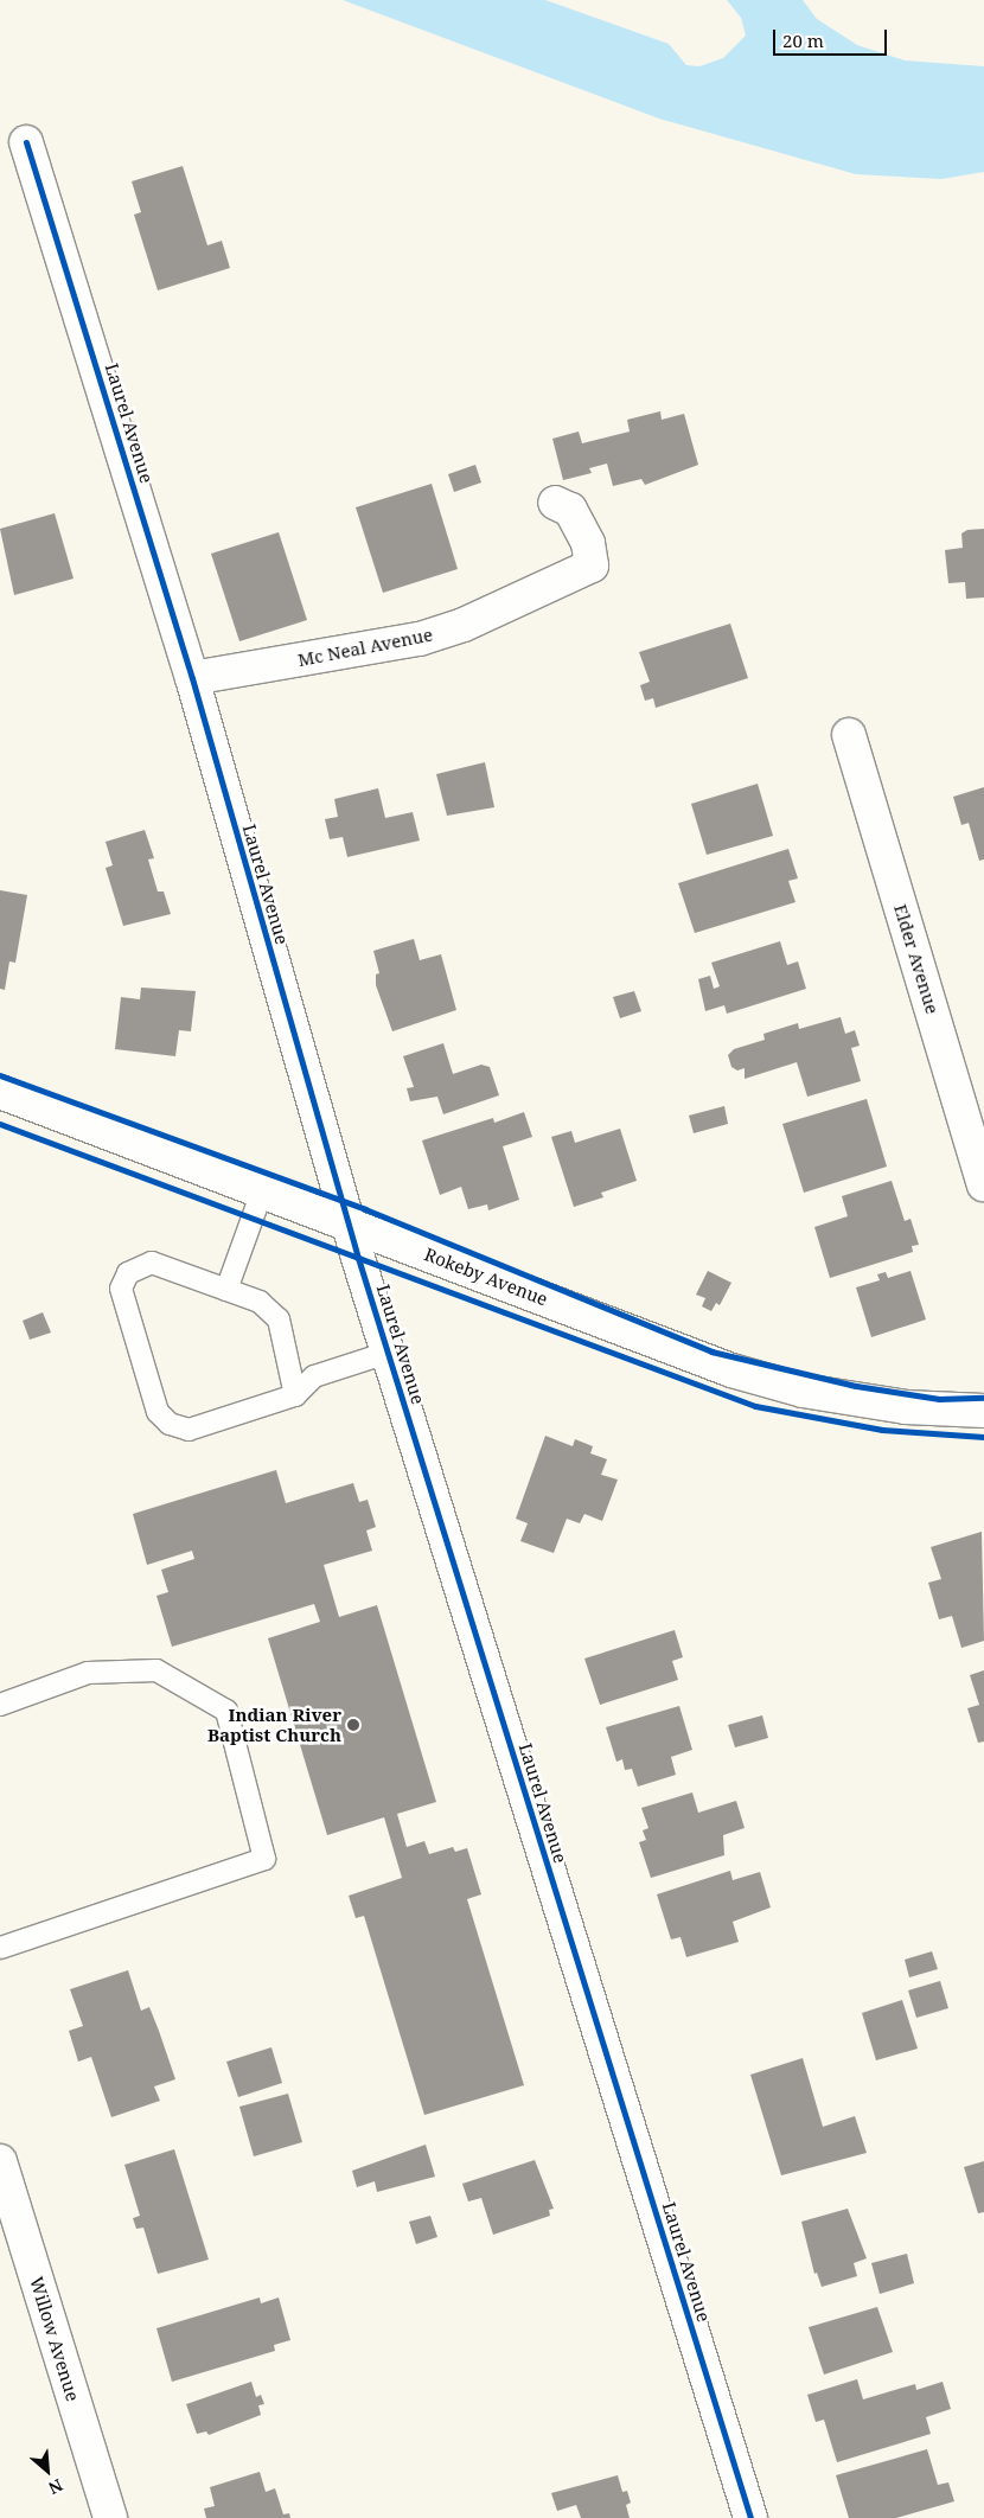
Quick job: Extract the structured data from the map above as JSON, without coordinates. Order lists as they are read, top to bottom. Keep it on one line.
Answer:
{"streets":{"street":["Laurel Avenue","Mc Neal Avenue","Elder Avenue","Rokeby Avenue","Willow Avenue"]},"crossings":[["Laurel Avenue","Mc Neal Avenue"],["Laurel Avenue","Rokeby Avenue"]],"places":["Indian River Baptist Church"],"scale_bar":"20 m","north":"bottom right"}
